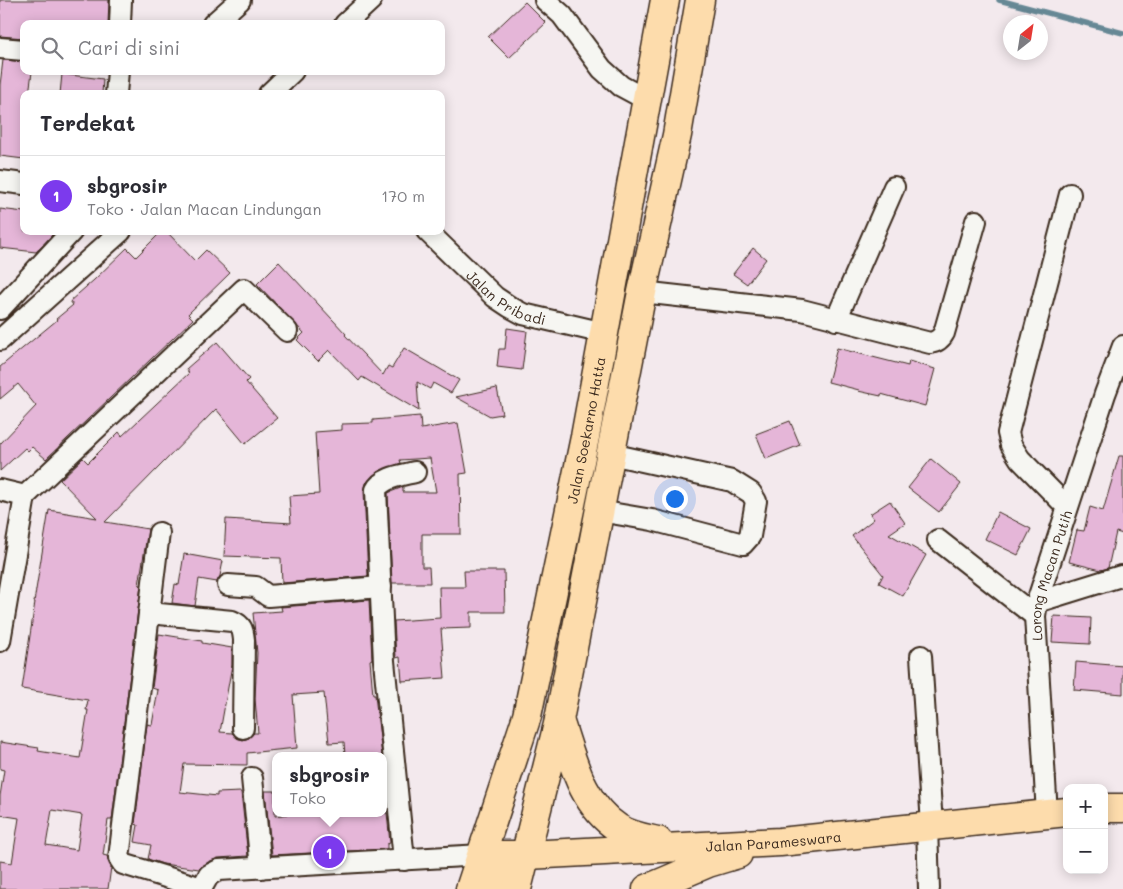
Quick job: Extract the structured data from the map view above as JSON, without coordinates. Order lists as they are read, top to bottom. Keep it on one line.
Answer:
{"streets":{"highway":["Jalan Soekarno Hatta","Jalan Parameswara"],"street":["Jalan Pribadi","Lorong Macan Putih"]},"crossings":[["Jalan Pribadi","Jalan Soekarno Hatta"],["Jalan Soekarno Hatta","Jalan Parameswara"],["Lorong Macan Putih","Jalan Parameswara"]],"north":"top right","page":{"search":"Cari di sini","heading":"Terdekat","list":[{"mark":"1","name":"sbgrosir","note":"Toko · Jalan Macan Lindungan","value":"170 m"}],"popup":["sbgrosir","Toko"],"map_buttons":["+","−"],"pins":"1"}}
